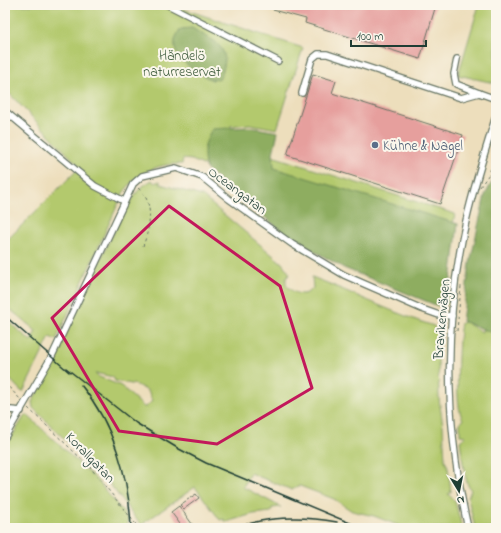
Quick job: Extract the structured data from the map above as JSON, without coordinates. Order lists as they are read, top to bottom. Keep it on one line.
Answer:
{"streets":{"street":["Oceangatan","Bravikenvägen"],"path":["Korallgatan"]},"crossings":[["Oceangatan","Bravikenvägen"]],"parks":["Händelö naturreservat"],"places":["Kühne & Nagel"],"scale_bar":"100 m","north":"bottom"}
